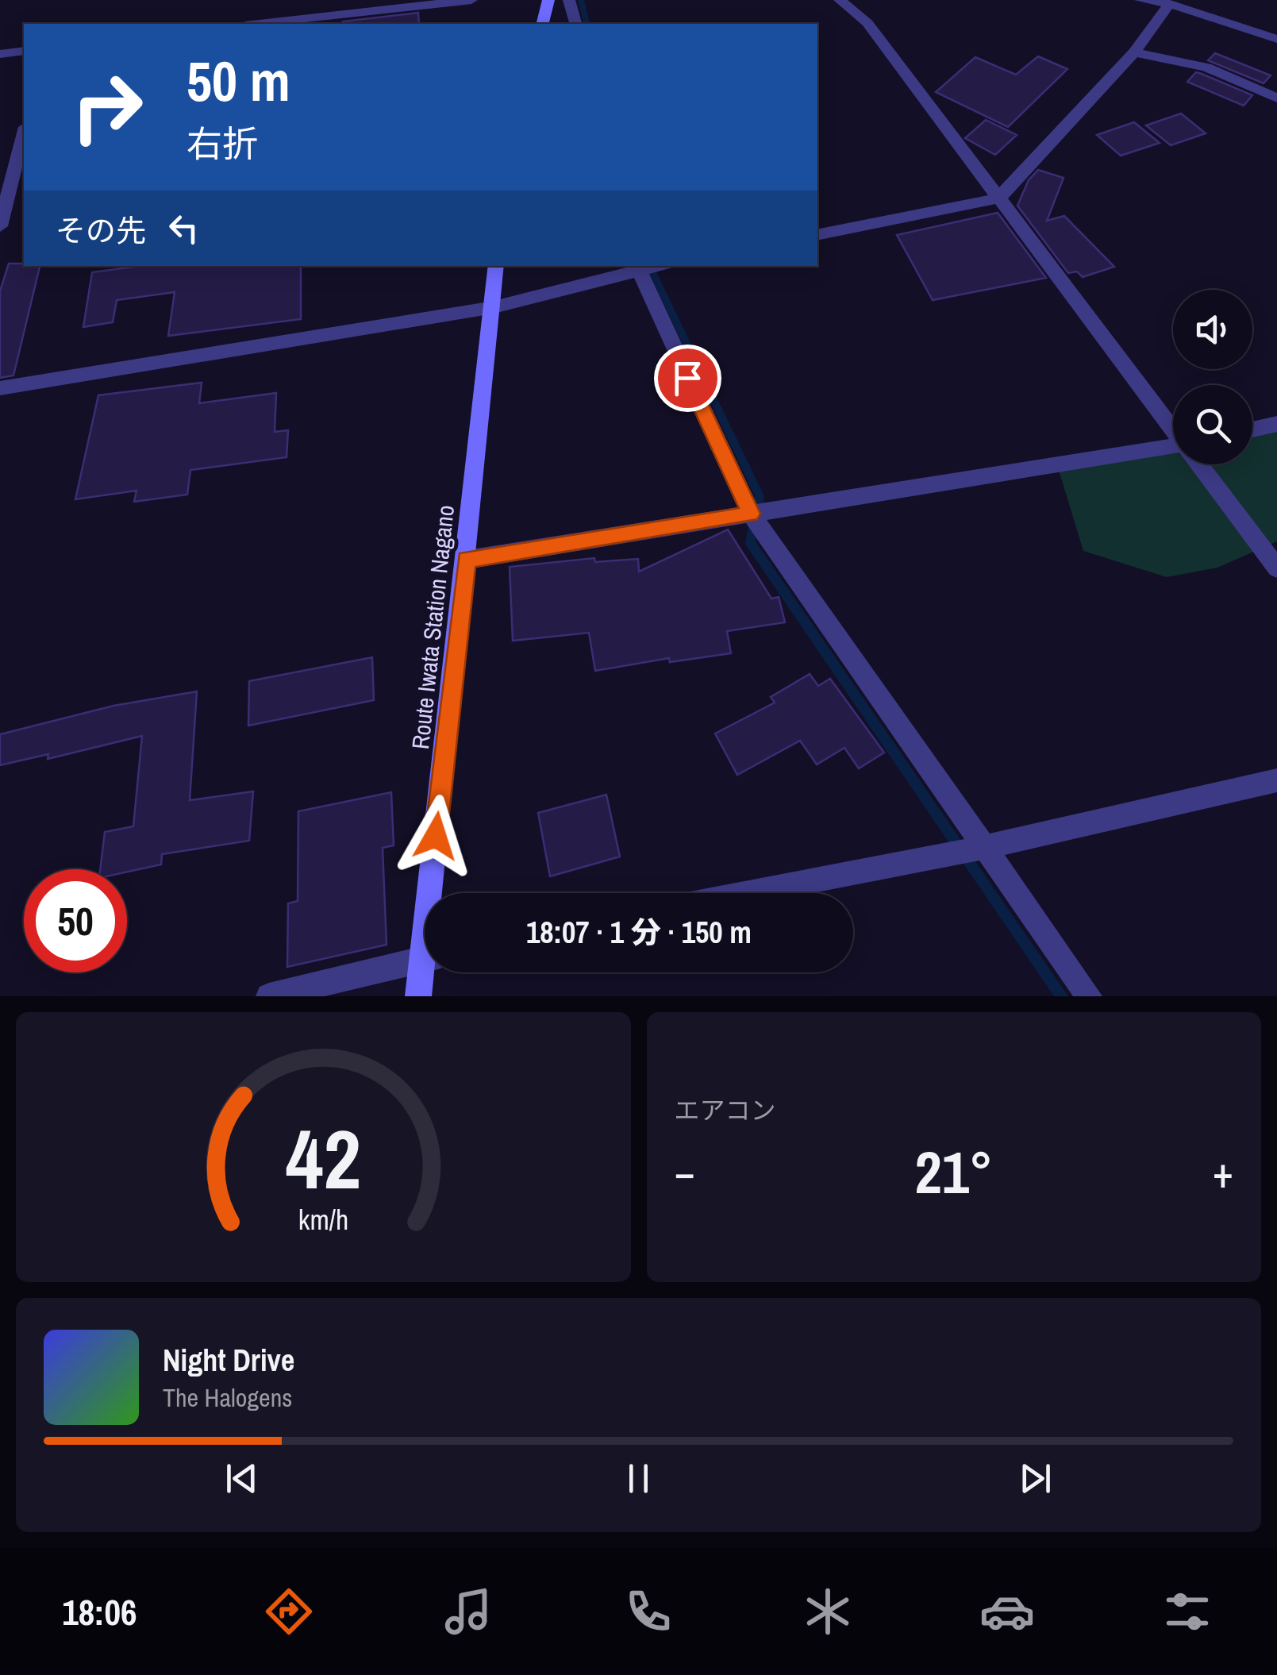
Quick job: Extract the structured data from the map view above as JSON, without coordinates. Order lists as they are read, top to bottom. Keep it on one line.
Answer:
{"streets":{"main road":["Route Iwata Station Nagano"]},"page":{"turn":["50 m","右折"],"then":"その先","limit":"50","trip":"18:07 · 1 分 · 150 m","tile":"エアコン","heat":["−","21°","+"],"song":["Night Drive","The Halogens"],"tabs":"18:06","gauge":["42","km/h"]}}
